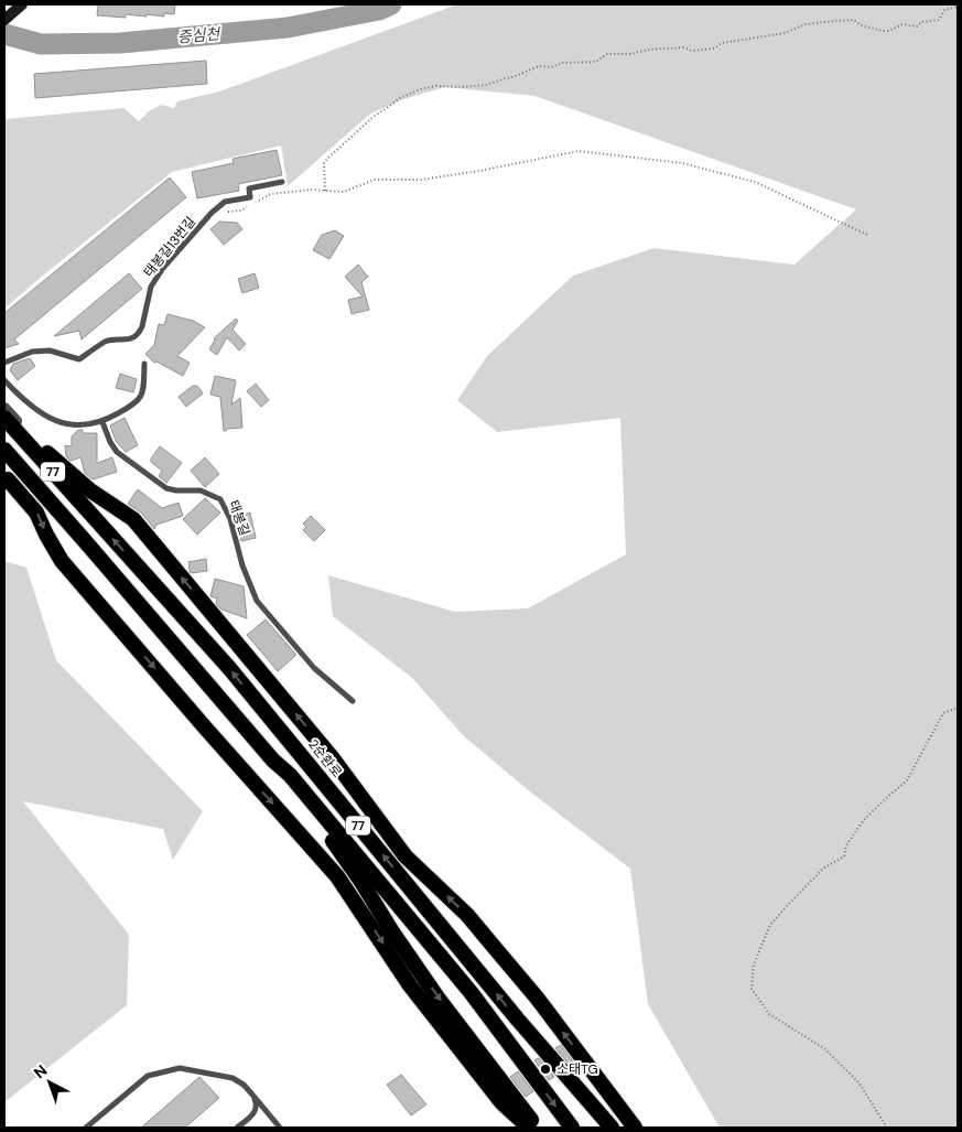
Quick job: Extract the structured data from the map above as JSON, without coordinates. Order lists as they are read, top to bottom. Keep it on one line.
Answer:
{"streets":{"highway":["77","2순환로"],"lane":["태봉길13번길","태봉길"]},"water":["증심천"],"places":["소태TG"],"north":"top left"}
